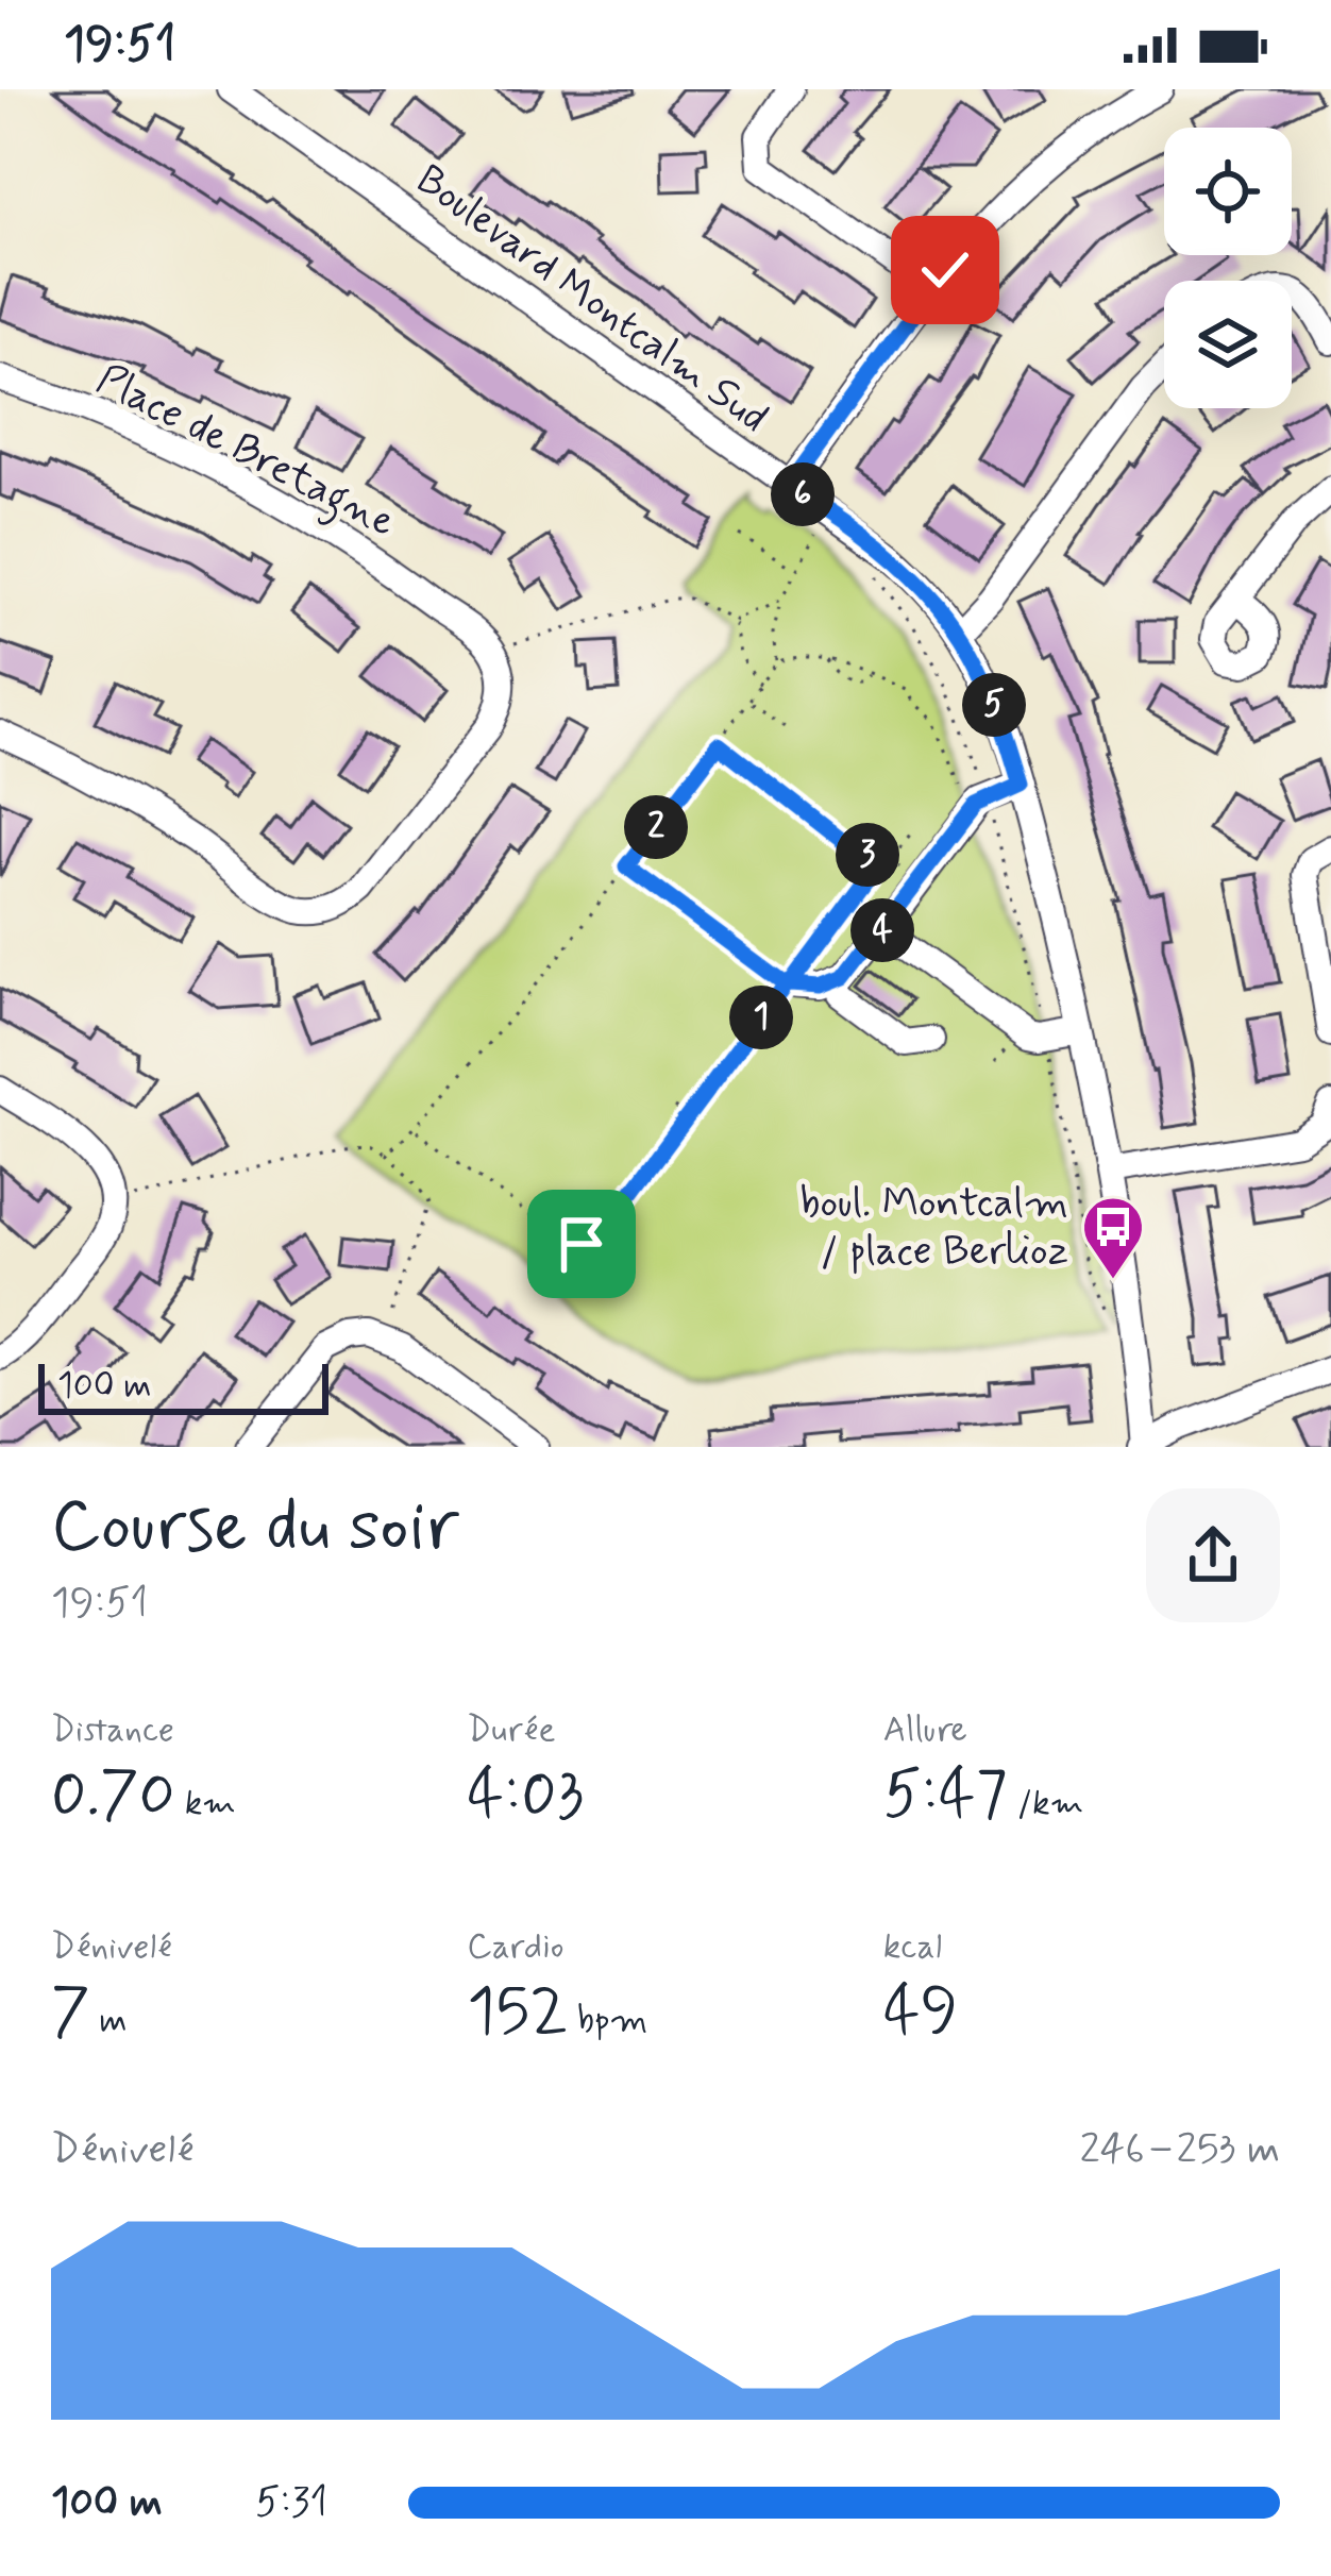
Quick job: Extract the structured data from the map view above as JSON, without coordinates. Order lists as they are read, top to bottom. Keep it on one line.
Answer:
{"streets":{"street":["Boulevard Montcalm Sud","Place de Bretagne"]},"places":{"bus stop":["boul. Montcalm / place Berlioz"]},"scale_bar":"100 m","page":{"status":"19:51","pins":["6","5","2","3","4","1"],"scale":"100 m","heading":["Course du soir","19:51"],"stats":[["Distance","0.70 km"],["Durée","4:03"],["Allure","5:47 /km"],["Dénivelé","7 m"],["Cardio","152 bpm"],["kcal","49"]],"chart":["Dénivelé","246–253 m"],"list":[{"name":"100 m","note":"5:31"}]}}
